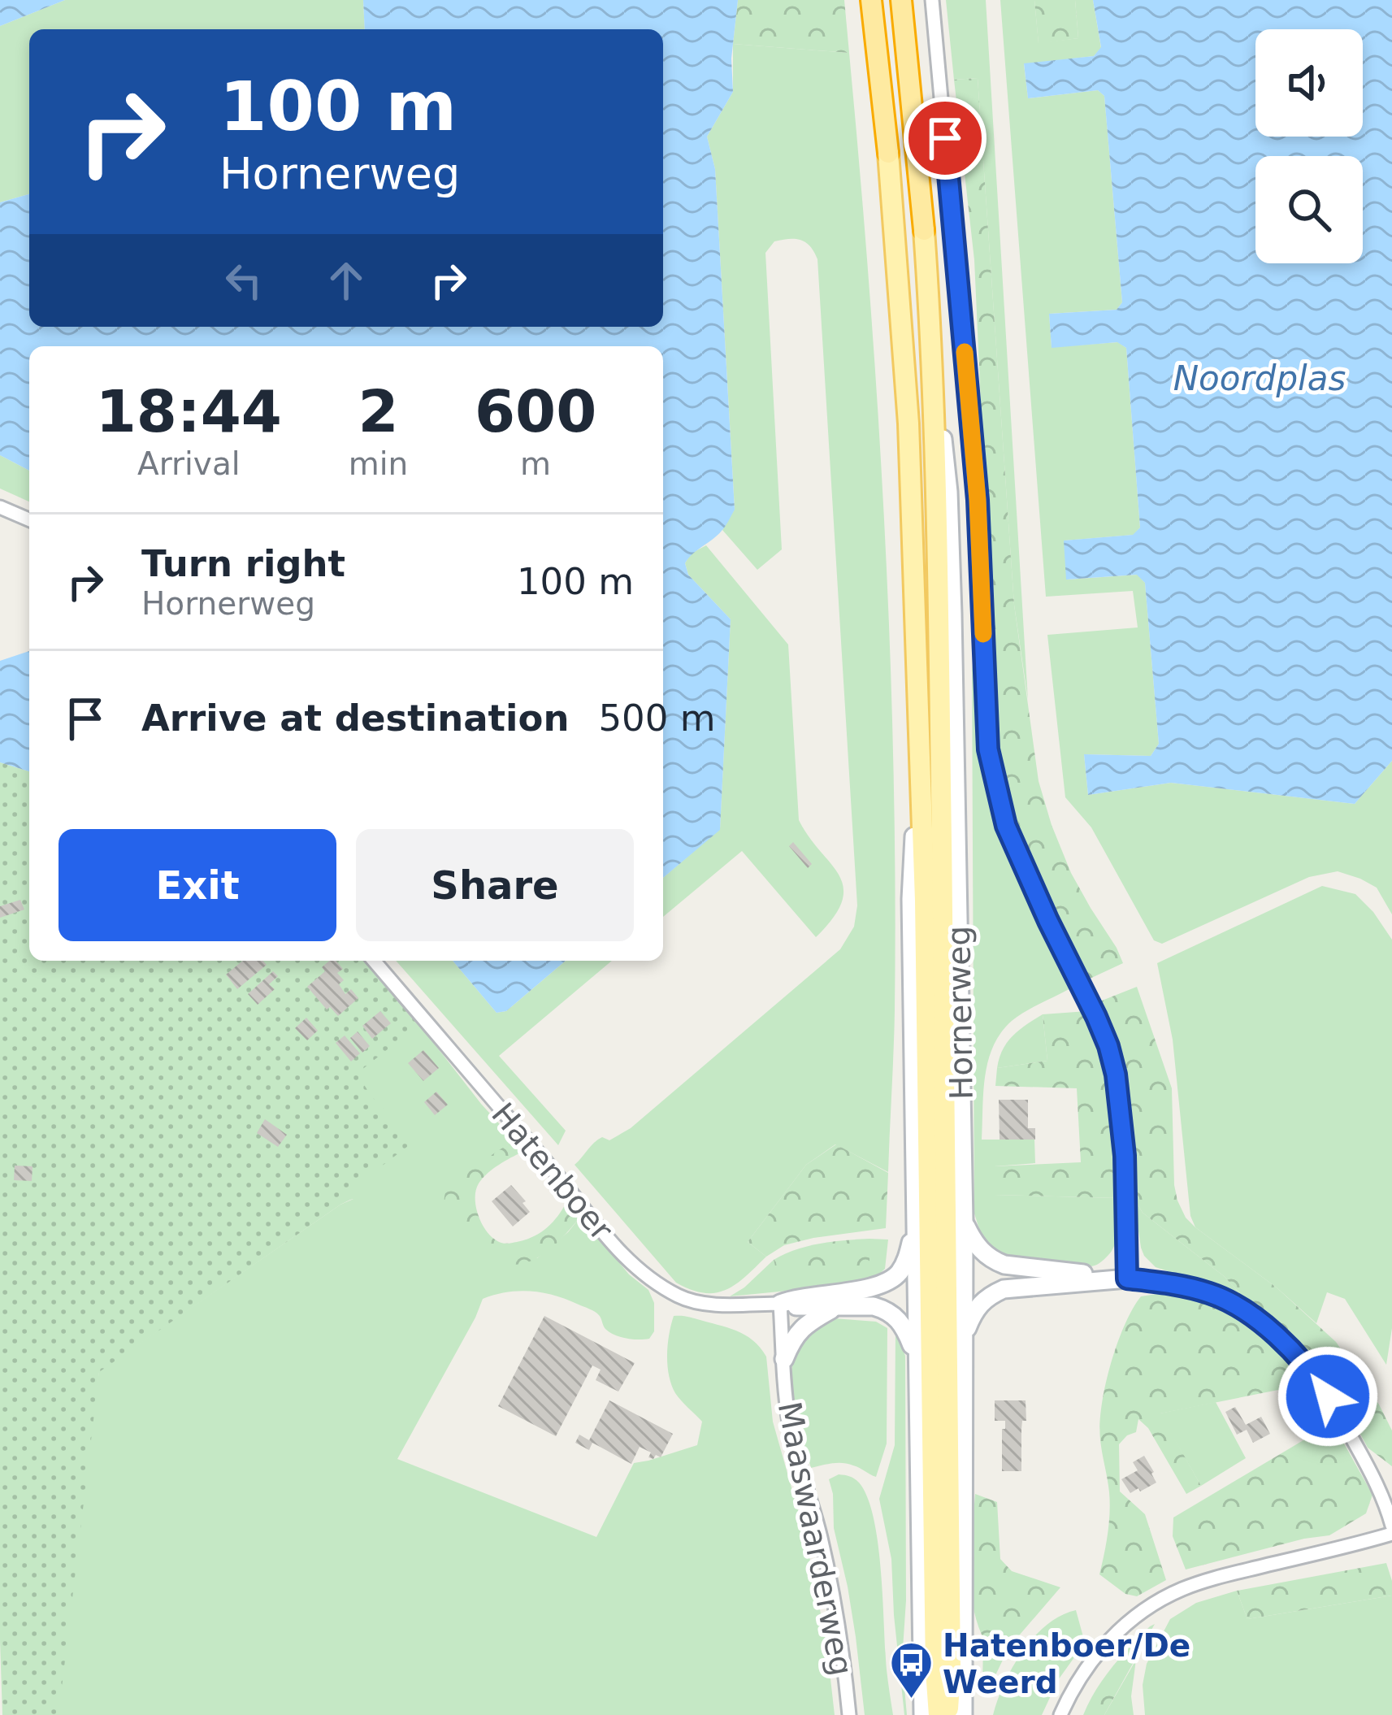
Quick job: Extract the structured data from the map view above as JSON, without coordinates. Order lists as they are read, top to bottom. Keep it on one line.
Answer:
{"streets":{"highway":["Hornerweg"],"street":["Hatenboer","Maaswaarderweg"]},"crossings":[["Hatenboer","Maaswaarderweg"]],"water":["Noordplas"],"places":{"bus stop":["Hatenboer/De Weerd"]},"page":{"turn":["100 m","Hornerweg"],"eta":["18:44","Arrival","2","min","600","m"],"list":[{"name":"Turn right","note":"Hornerweg","value":"100 m"},{"name":"Arrive at destination","value":"500 m"}],"buttons":["Exit","Share"]}}
